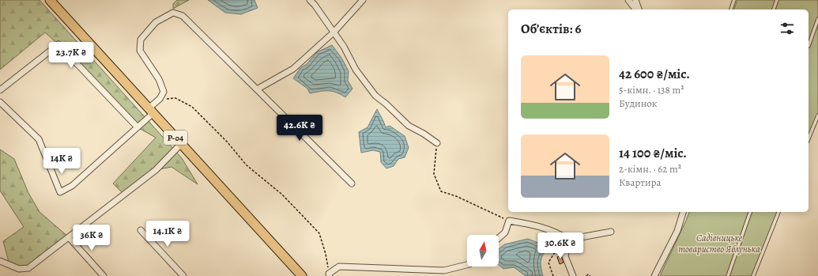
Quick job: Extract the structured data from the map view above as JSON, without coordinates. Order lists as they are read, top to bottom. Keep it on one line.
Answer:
{"streets":{"main road":["Р-04"]},"parks":["Садівницьке товариство Яблунька"],"north":"top","page":{"heading":"Об’єктів: 6","price":["23.7K ₴","42.6K ₴","14K ₴","14.1K ₴","36K ₴","30.6K ₴"],"list":[{"name":"42 600 ₴/міс.","note":"5-кімн. · 138 m² · Будинок"},{"name":"14 100 ₴/міс.","note":"2-кімн. · 62 m² · Квартира"}]}}
